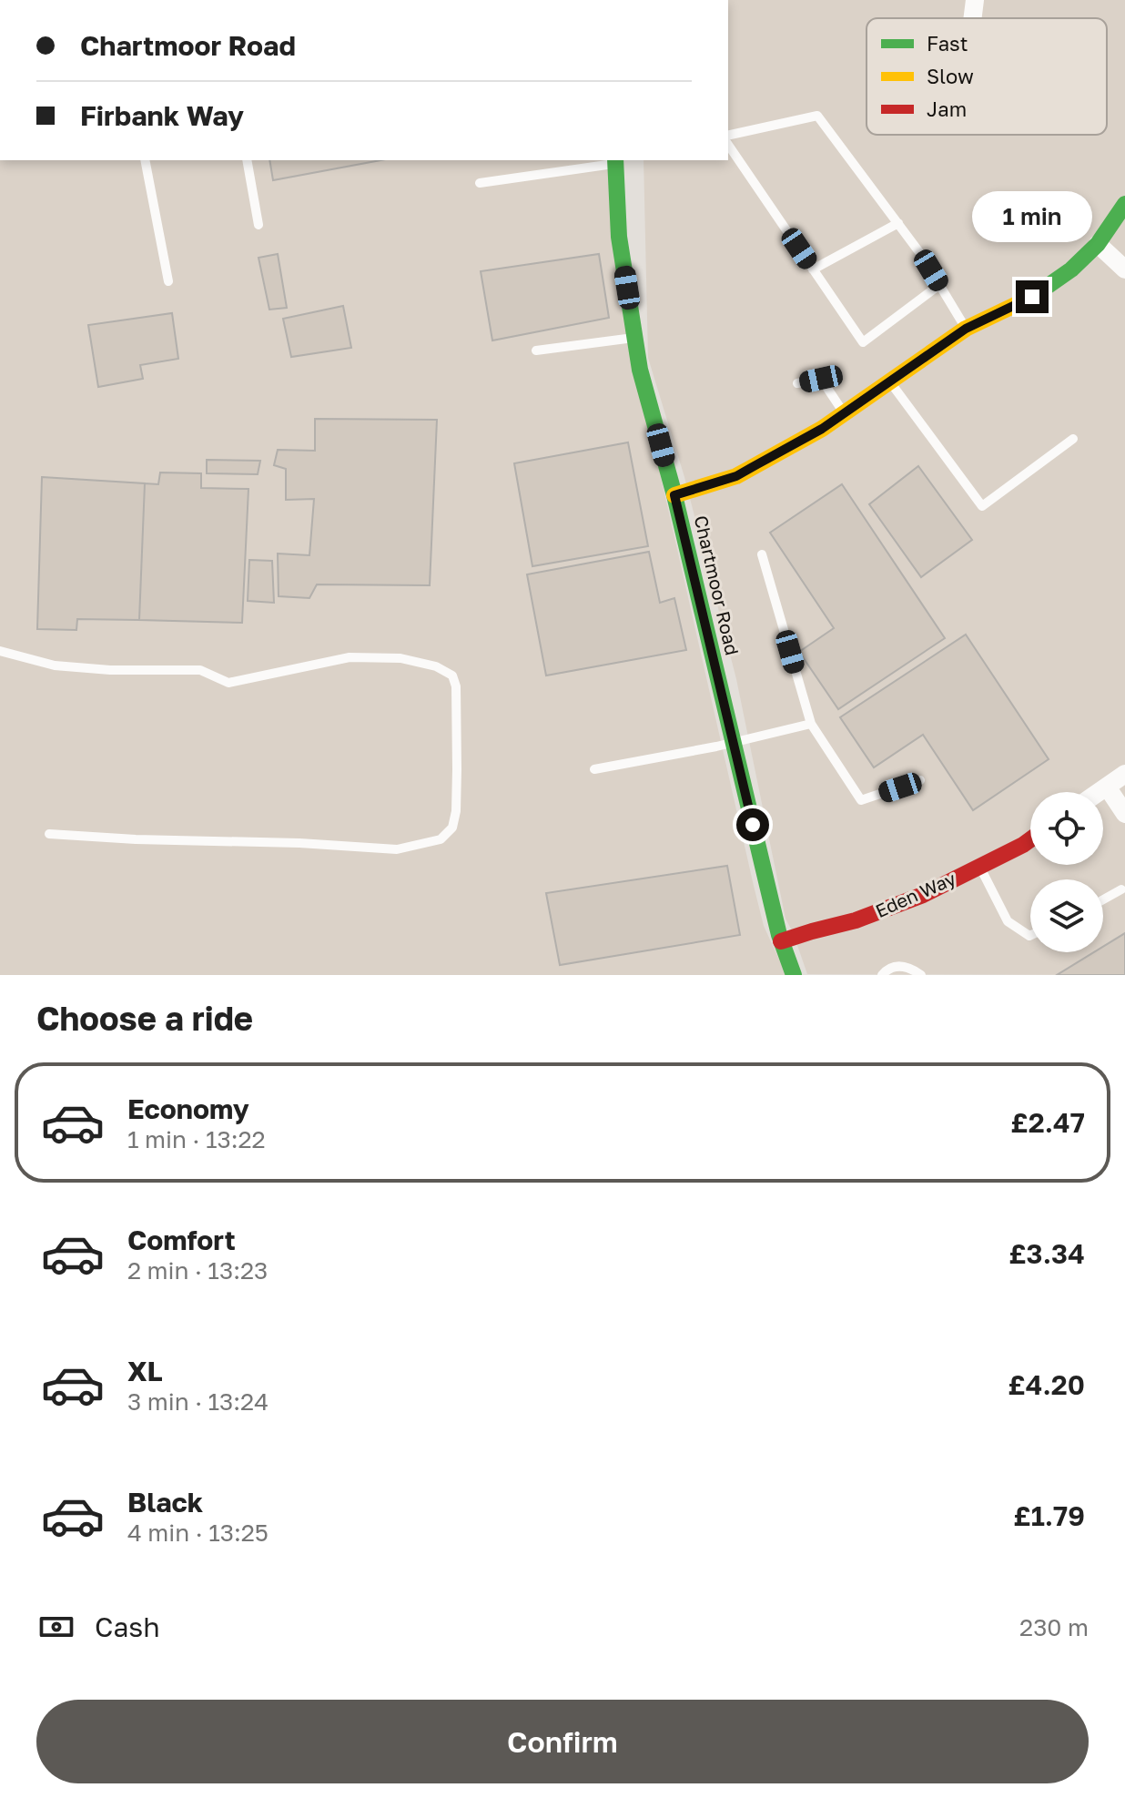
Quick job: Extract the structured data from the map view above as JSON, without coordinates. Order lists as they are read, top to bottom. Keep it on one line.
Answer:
{"streets":{"street":["Chartmoor Road","Eden Way"]},"crossings":[["Chartmoor Road","Eden Way"]],"legend":["Fast","Slow","Jam"],"page":{"banner":["Chartmoor Road","Firbank Way"],"bubble":"1 min","heading":"Choose a ride","list":[{"name":"Economy","note":"1 min · 13:22","value":"£2.47"},{"name":"Comfort","note":"2 min · 13:23","value":"£3.34"},{"name":"XL","note":"3 min · 13:24","value":"£4.20"},{"name":"Black","note":"4 min · 13:25","value":"£1.79"}],"pay":["Cash","230 m"],"buttons":"Confirm"}}
